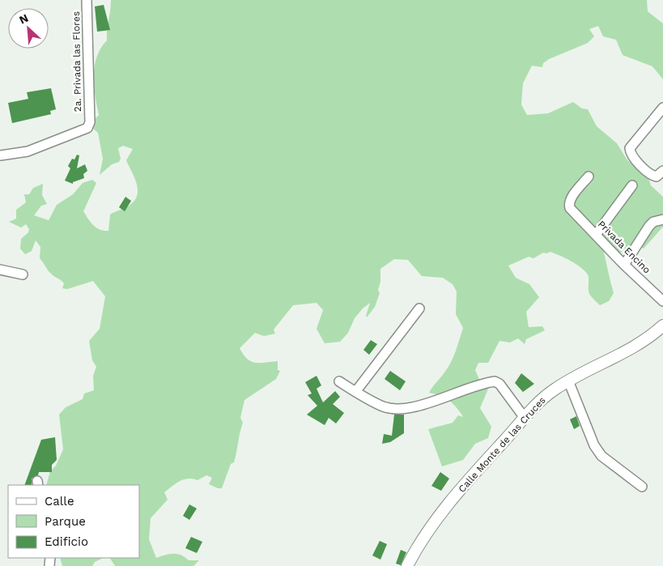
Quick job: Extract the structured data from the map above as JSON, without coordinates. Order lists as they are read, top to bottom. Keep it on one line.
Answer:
{"streets":{"street":["2a. Privada las Flores","Privada Encino","Calle Monte de las Cruces"]},"legend":["Calle","Parque","Edificio"],"north":"top left"}
